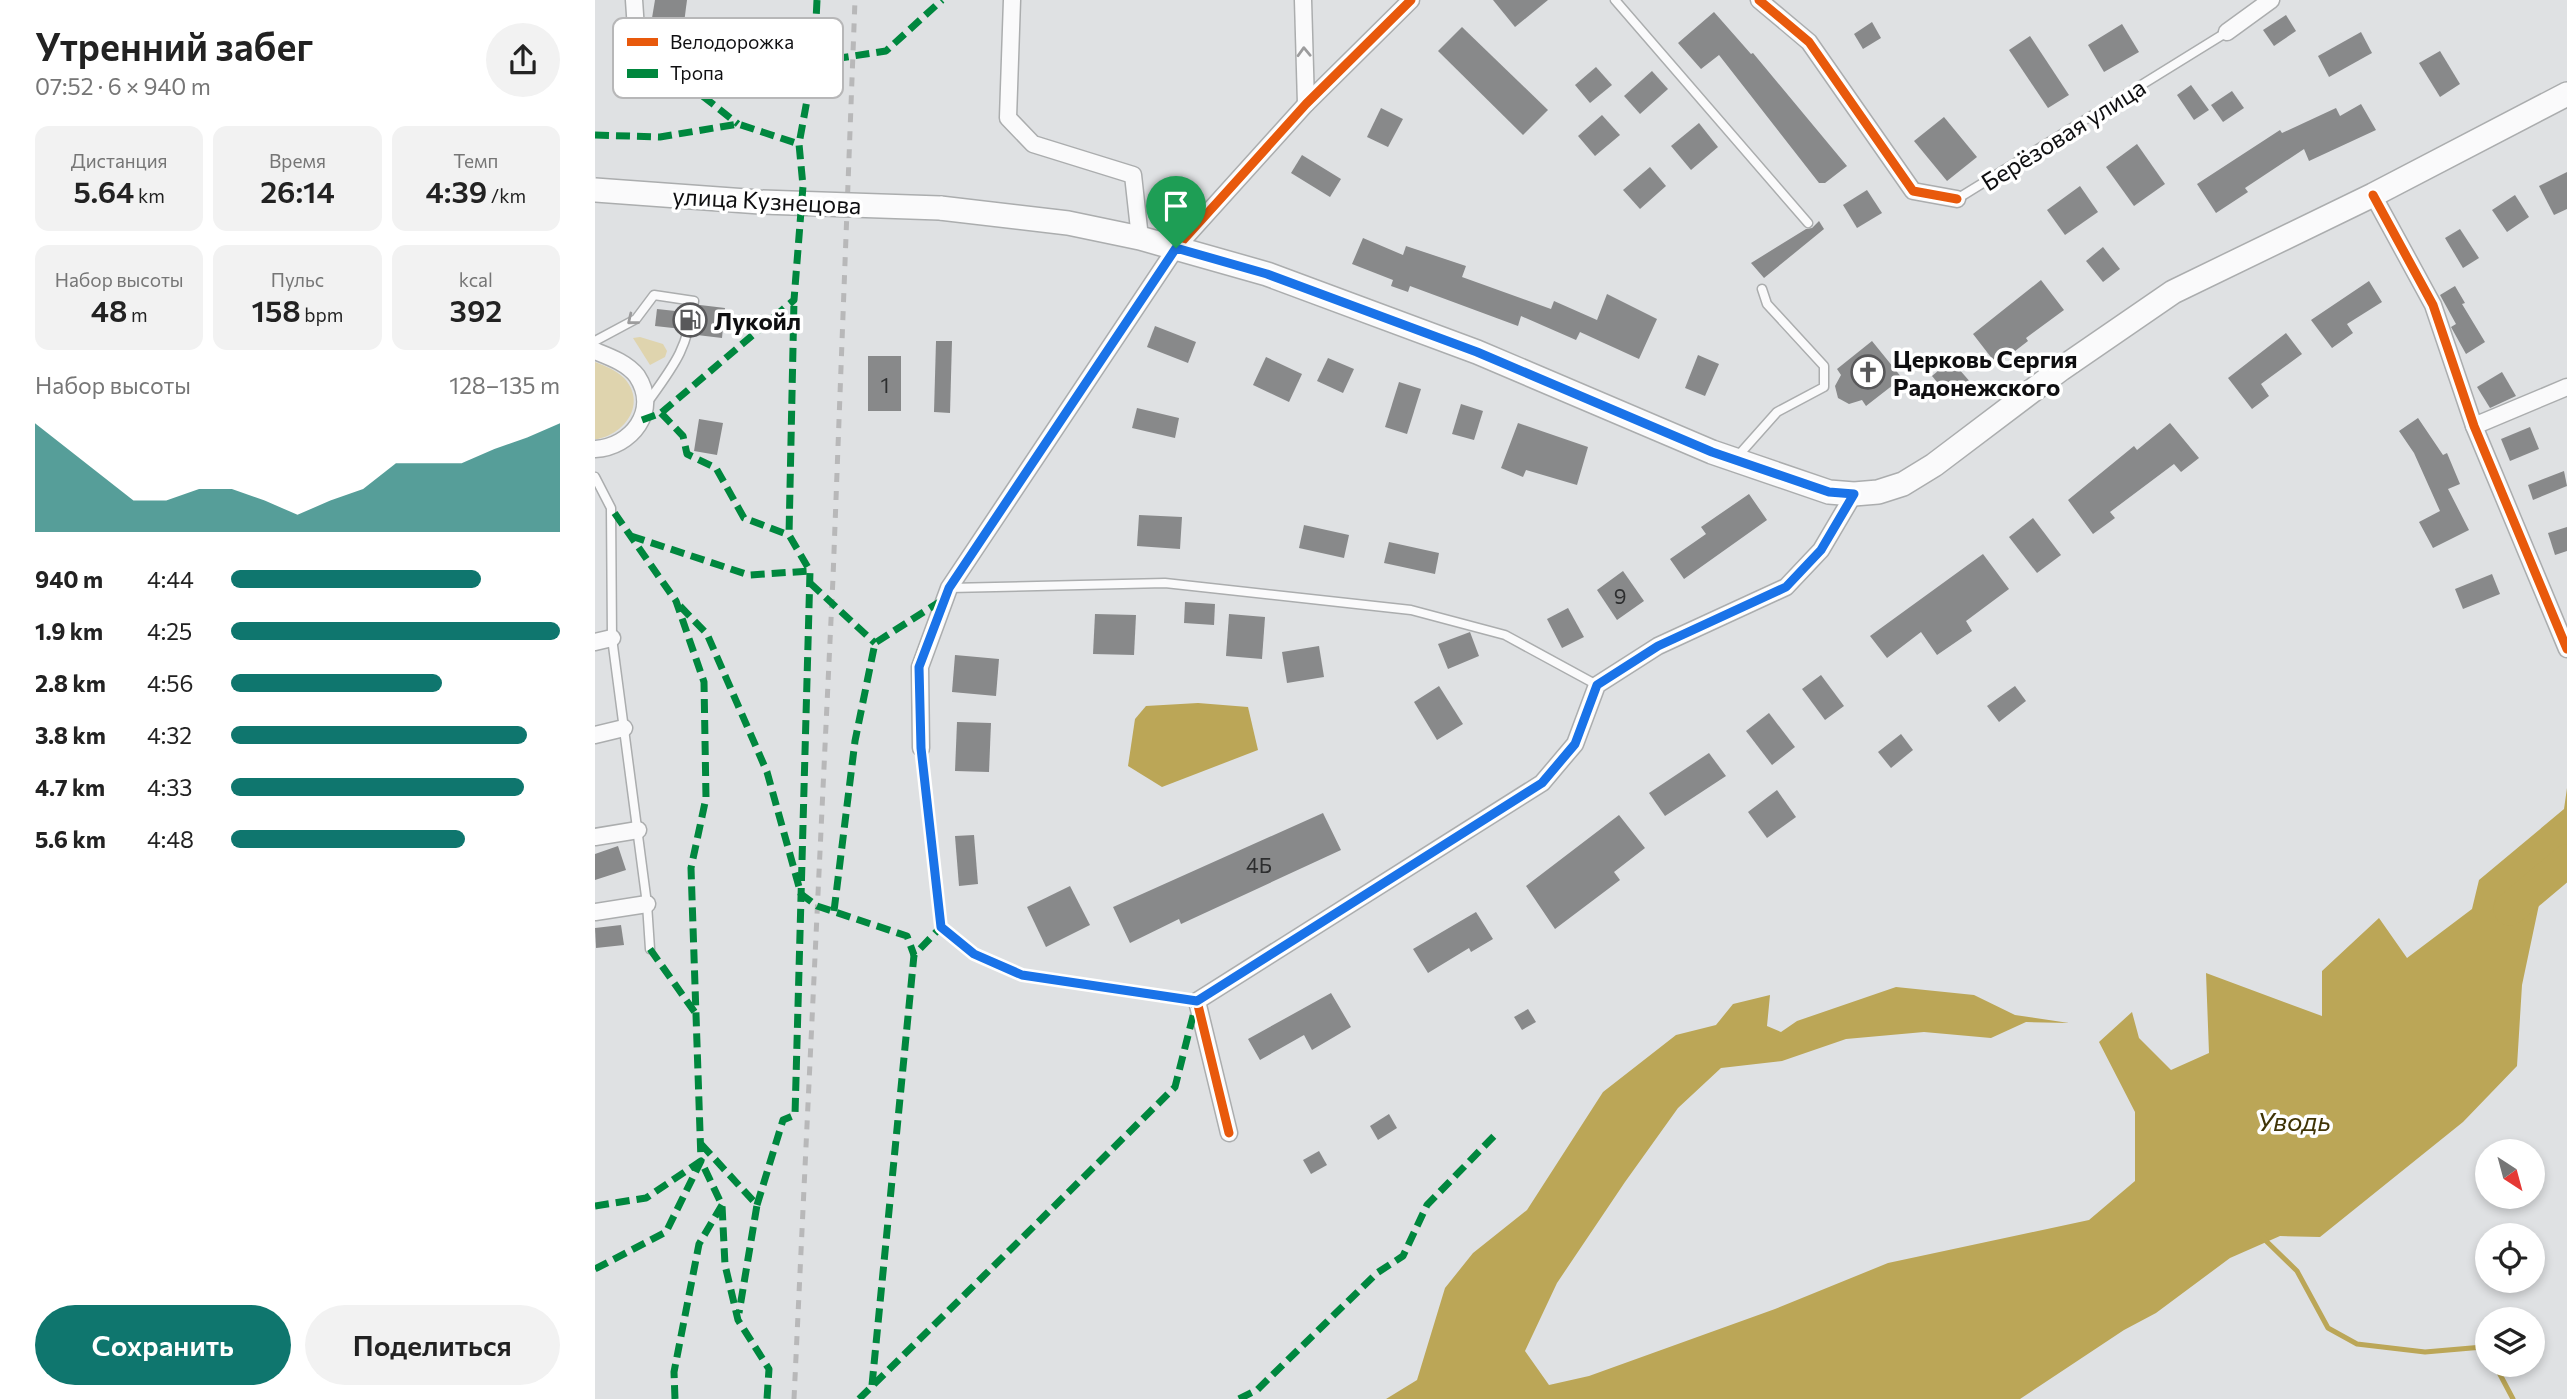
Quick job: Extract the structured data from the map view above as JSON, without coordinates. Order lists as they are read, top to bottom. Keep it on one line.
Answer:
{"streets":{"main road":["улица Кузнецова"],"street":["Берёзовая улица"]},"water":["Уводь"],"places":{"fuel station":["Лукойл"],"church":["Церковь Сергия Радонежского"]},"house_numbers":["1","9","4Б"],"legend":["Велодорожка","Тропа"],"north":"bottom right","page":{"heading":["Утренний забег","07:52 · 6 × 940 m"],"stats":[["Дистанция","5.64 km"],["Время","26:14"],["Темп","4:39 /km"],["Набор высоты","48 m"],["Пульс","158 bpm"],["kcal","392"]],"chart":["Набор высоты","128–135 m"],"list":[{"name":"940 m","note":"4:44"},{"name":"1.9 km","note":"4:25"},{"name":"2.8 km","note":"4:56"},{"name":"3.8 km","note":"4:32"},{"name":"4.7 km","note":"4:33"},{"name":"5.6 km","note":"4:48"}],"buttons":["Сохранить","Поделиться"]}}
